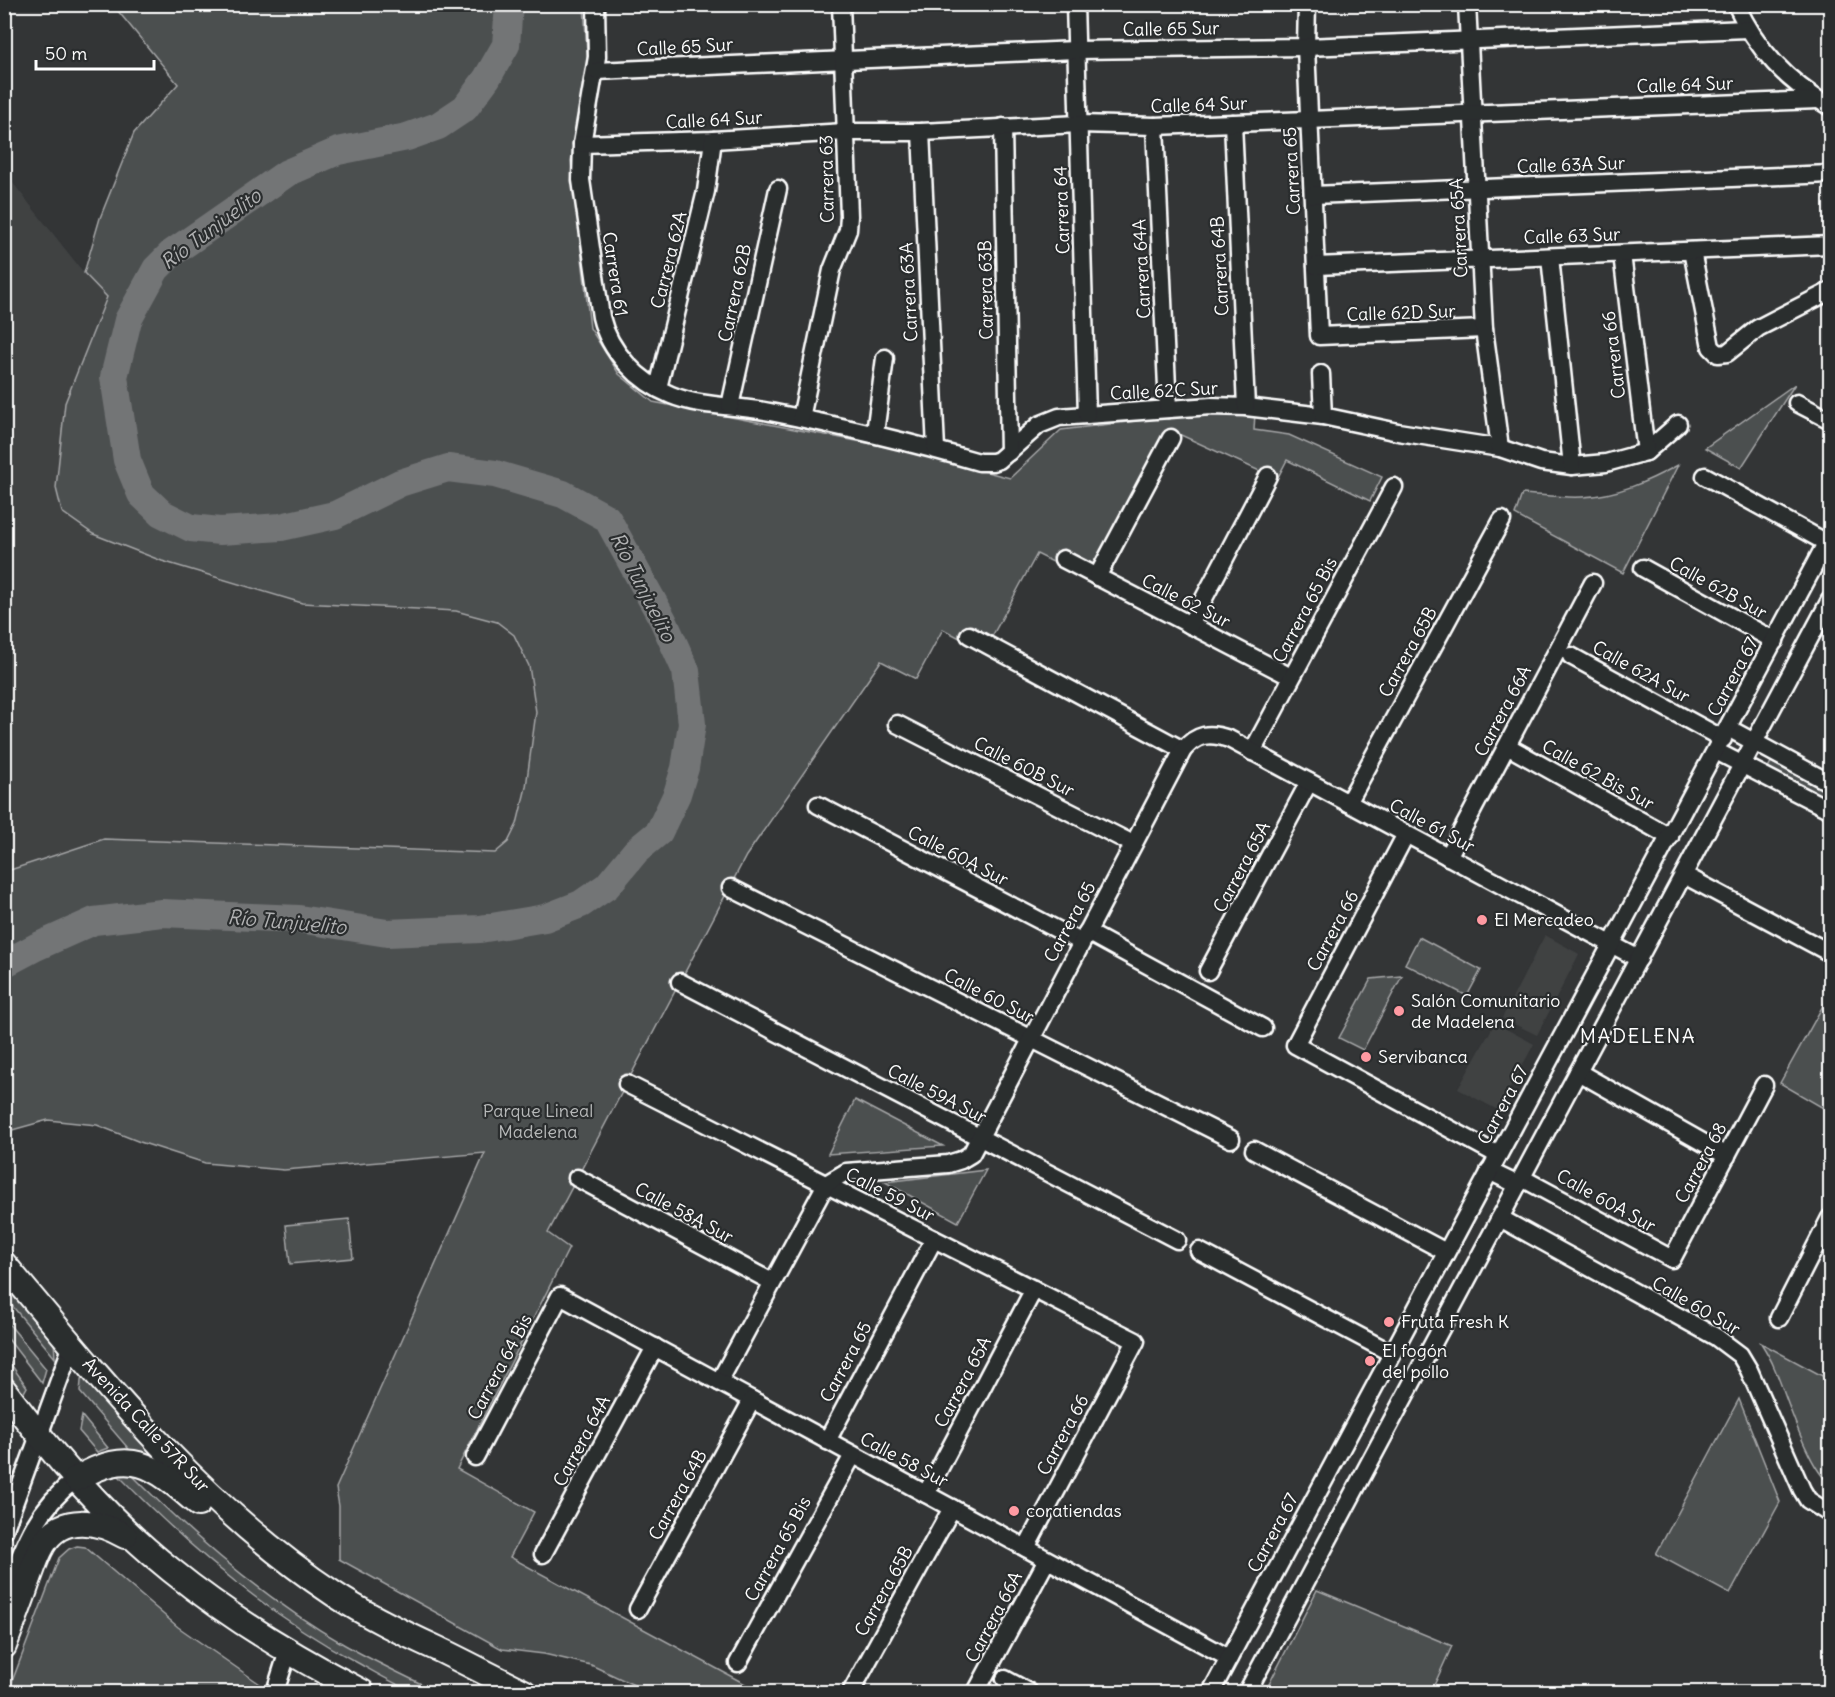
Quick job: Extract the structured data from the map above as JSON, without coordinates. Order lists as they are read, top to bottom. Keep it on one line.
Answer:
{"streets":{"highway":["Avenida Calle 57R Sur"],"street":["Calle 65 Sur","Calle 64 Sur","Calle 63A Sur","Carrera 65","Carrera 63","Carrera 64","Carrera 65A","Calle 63 Sur","Carrera 62A","Carrera 64B","Carrera 64A","Carrera 61","Carrera 63B","Carrera 63A","Carrera 62B","Calle 62D Sur","Carrera 66","Calle 62C Sur","Calle 62B Sur","Calle 62 Sur","Carrera 65 Bis","Carrera 65B","Calle 62A Sur","Carrera 67","Carrera 66A","Calle 60B Sur","Calle 62 Bis Sur","Calle 61 Sur","Calle 60A Sur","Calle 60 Sur","Calle 59A Sur","Carrera 68","Calle 59 Sur","Calle 58A Sur","Carrera 64 Bis","Calle 58 Sur"]},"crossings":[["Calle 65 Sur","Carrera 65"],["Calle 65 Sur","Carrera 63"],["Calle 65 Sur","Carrera 64"],["Calle 65 Sur","Carrera 65A"],["Calle 65 Sur","Carrera 61"],["Calle 64 Sur","Carrera 65"],["Calle 64 Sur","Carrera 63"],["Calle 64 Sur","Carrera 64"],["Calle 64 Sur","Carrera 65A"],["Calle 64 Sur","Carrera 62A"],["Calle 64 Sur","Carrera 64B"],["Calle 64 Sur","Carrera 64A"],["Calle 64 Sur","Carrera 61"],["Calle 64 Sur","Carrera 63B"],["Calle 64 Sur","Carrera 63A"],["Calle 63A Sur","Carrera 65"],["Calle 63A Sur","Carrera 65A"],["Carrera 65","Calle 63 Sur"],["Carrera 65","Calle 62D Sur"],["Carrera 65","Calle 60B Sur"],["Carrera 65","Calle 61 Sur"],["Carrera 65","Calle 60A Sur"],["Carrera 65","Calle 60 Sur"],["Carrera 65","Calle 59A Sur"],["Carrera 65","Calle 59 Sur"],["Carrera 65","Calle 58 Sur"],["Carrera 63","Calle 62C Sur"],["Carrera 64","Calle 62C Sur"],["Carrera 65A","Calle 63 Sur"],["Carrera 65A","Calle 62D Sur"],["Carrera 65A","Calle 62C Sur"],["Carrera 65A","Calle 61 Sur"],["Carrera 65A","Calle 59 Sur"],["Carrera 65A","Calle 58 Sur"],["Calle 63 Sur","Carrera 66"],["Carrera 62A","Carrera 61"],["Carrera 62A","Calle 62C Sur"],["Carrera 64B","Calle 62C Sur"],["Carrera 64B","Calle 58 Sur"],["Carrera 64A","Calle 62C Sur"],["Carrera 64A","Calle 58 Sur"],["Carrera 61","Calle 62C Sur"],["Carrera 63B","Calle 62C Sur"],["Carrera 63A","Calle 62C Sur"],["Carrera 62B","Calle 62C Sur"],["Carrera 66","Calle 62C Sur"],["Carrera 66","Carrera 67"],["Carrera 66","Calle 61 Sur"],["Carrera 66","Calle 59 Sur"],["Carrera 66","Calle 58 Sur"],["Calle 62B Sur","Carrera 67"],["Calle 62 Sur","Carrera 65 Bis"],["Carrera 65 Bis","Calle 61 Sur"],["Carrera 65 Bis","Calle 58 Sur"],["Carrera 65B","Calle 61 Sur"],["Carrera 65B","Calle 58 Sur"],["Calle 62A Sur","Carrera 67"],["Carrera 67","Calle 62 Bis Sur"],["Carrera 67","Calle 61 Sur"],["Carrera 67","Calle 60A Sur"],["Carrera 67","Calle 58 Sur"],["Carrera 66A","Calle 62 Bis Sur"],["Carrera 66A","Calle 61 Sur"],["Carrera 66A","Calle 58 Sur"],["Calle 60A Sur","Carrera 68"],["Carrera 64 Bis","Calle 58 Sur"]],"districts":["MADELENA"],"water":["Río Tunjuelito"],"parks":["Parque Lineal Madelena"],"places":["El Mercadeo","Salón Comunitario de Madelena","Servibanca","Fruta Fresh K","El fogón del pollo","coratiendas"],"scale_bar":"50 m"}
